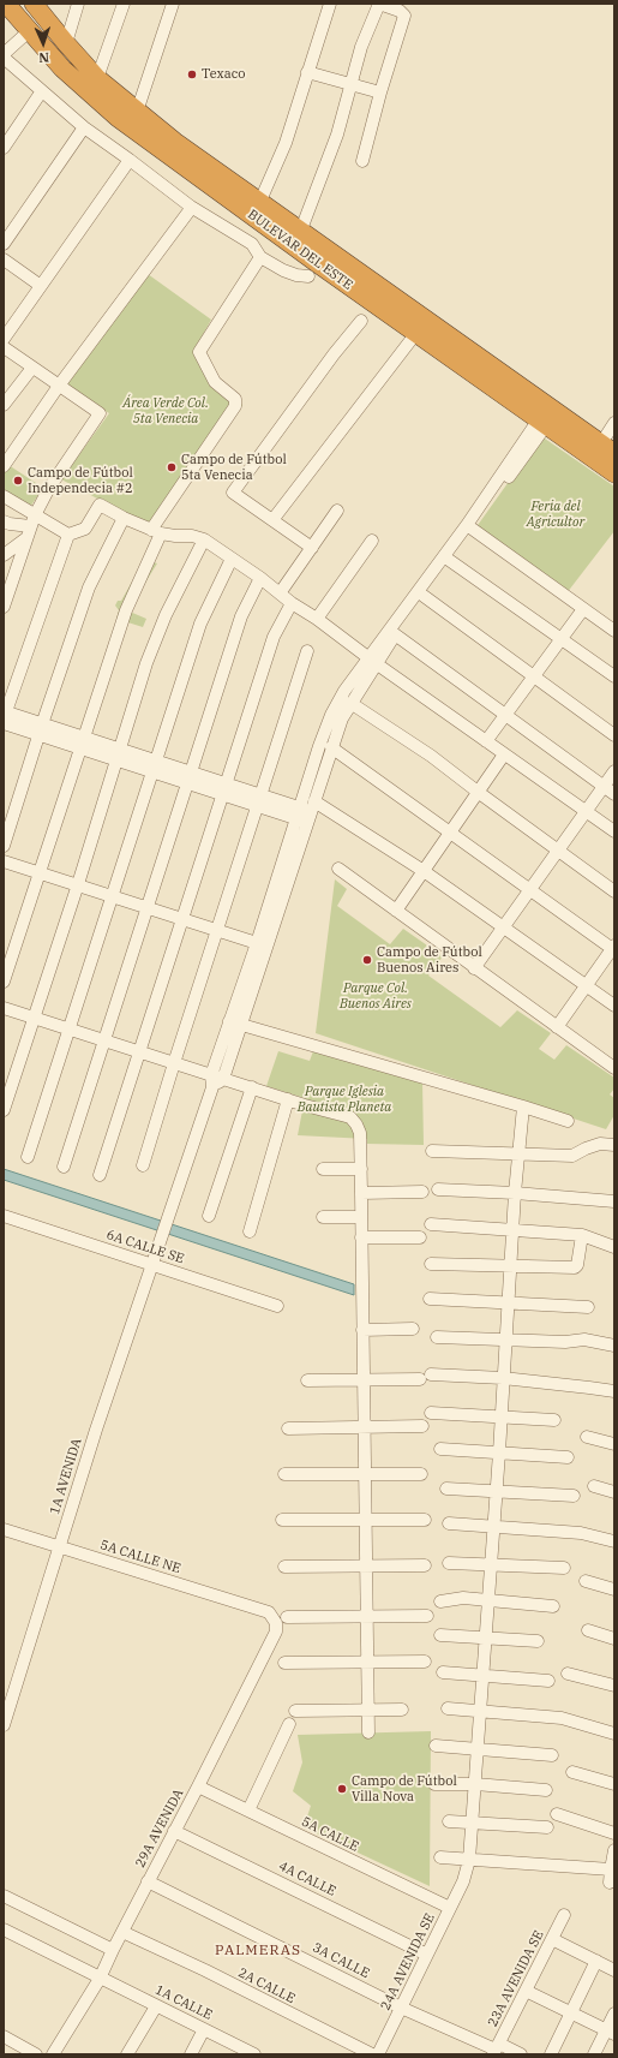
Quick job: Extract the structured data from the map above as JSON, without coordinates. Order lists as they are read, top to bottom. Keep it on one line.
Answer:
{"streets":{"highway":["BULEVAR DEL ESTE"],"street":["6A CALLE SE","1A AVENIDA","5A CALLE NE","29A AVENIDA","5A CALLE","4A CALLE","3A CALLE","24A AVENIDA SE","23A AVENIDA SE","2A CALLE","1A CALLE"]},"crossings":[["6A CALLE SE","1A AVENIDA"],["1A AVENIDA","5A CALLE NE"],["5A CALLE NE","29A AVENIDA"],["29A AVENIDA","5A CALLE"],["29A AVENIDA","4A CALLE"],["29A AVENIDA","3A CALLE"],["29A AVENIDA","2A CALLE"],["29A AVENIDA","1A CALLE"],["5A CALLE","24A AVENIDA SE"],["4A CALLE","24A AVENIDA SE"],["3A CALLE","24A AVENIDA SE"],["3A CALLE","23A AVENIDA SE"]],"districts":["PALMERAS"],"parks":["Área Verde Col. 5ta Venecia","Feria del Agricultor","Parque Col. Buenos Aires","Parque Iglesia Bautista Planeta"],"places":["Texaco","Campo de Fútbol 5ta Venecia","Campo de Fútbol Independecia #2","Campo de Fútbol Buenos Aires","Campo de Fútbol Villa Nova"],"north":"bottom"}
